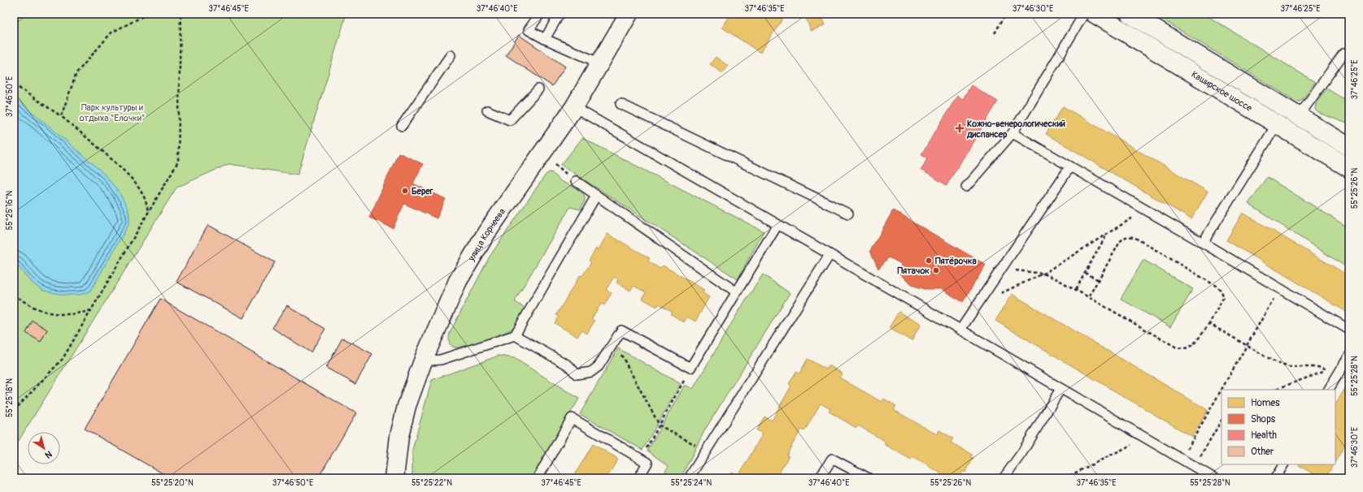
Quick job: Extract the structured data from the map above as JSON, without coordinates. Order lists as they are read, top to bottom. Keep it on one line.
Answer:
{"streets":{"main road":["Каширское шоссе","улица Корнеева"]},"parks":["Парк культуры и отдыха \"Ёлочки\""],"places":{"health":["Кожно-венерологический диспансер"],"other":["Берег","Пятёрочка","Пятачок"]},"legend":["Homes","Shops","Health","Other"],"north":"bottom right","coordinates":["37°46'45\"E","37°46'40\"E","37°46'35\"E","37°46'30\"E","37°46'25\"E","37°46'50\"E","55°25'26\"N","55°25'16\"N","55°25'28\"N","55°25'18\"N","55°25'20\"N","55°25'22\"N","55°25'24\"N"]}
